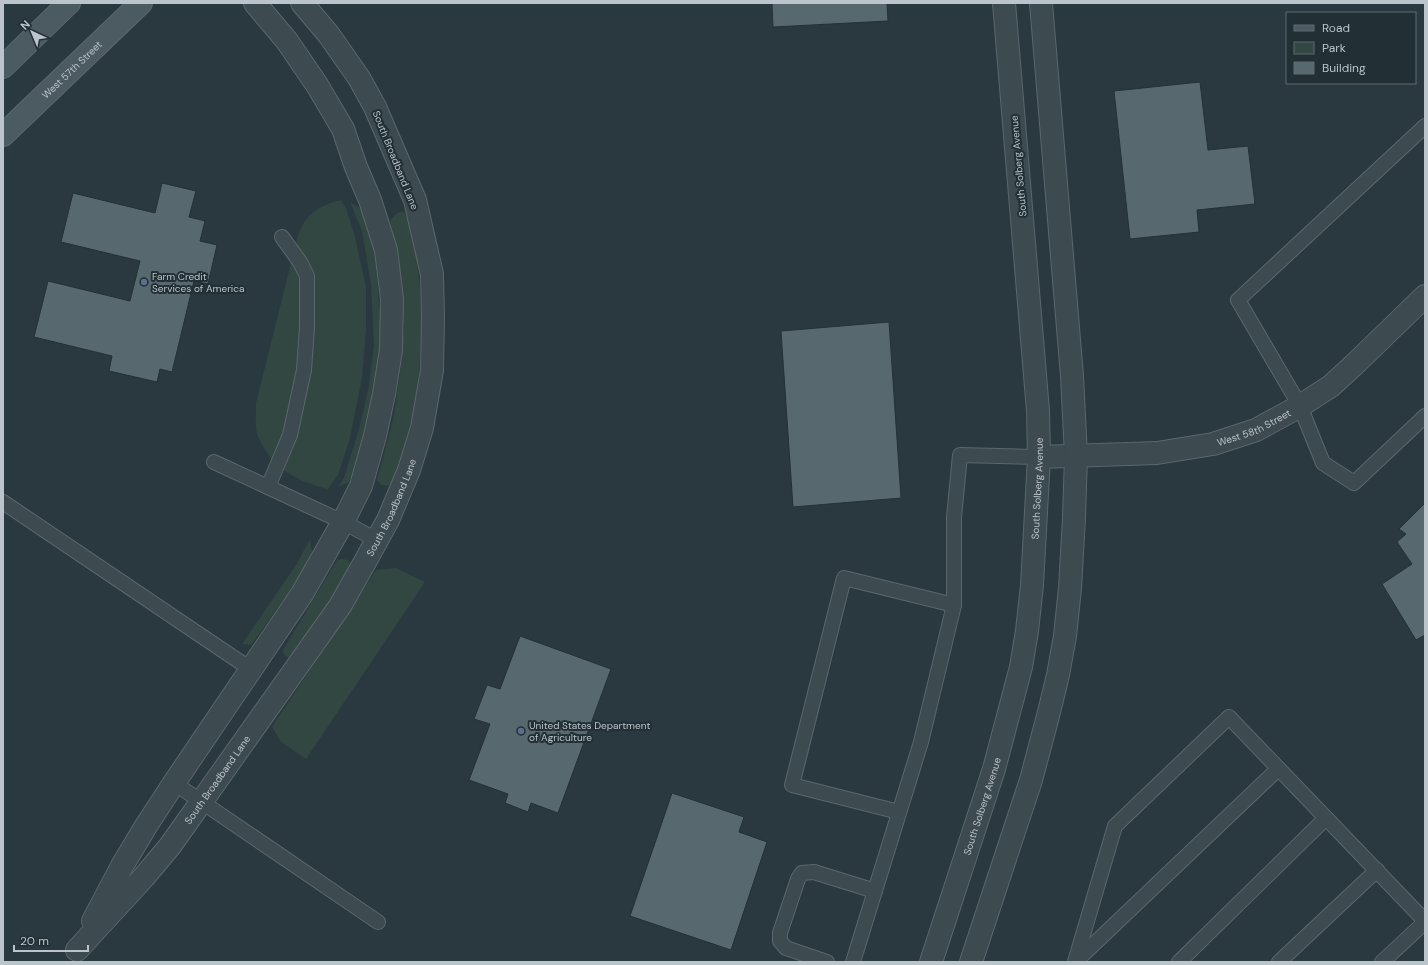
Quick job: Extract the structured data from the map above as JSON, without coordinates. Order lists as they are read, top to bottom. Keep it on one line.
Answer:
{"streets":{"main road":["West 57th Street"],"street":["South Broadband Lane","South Solberg Avenue","West 58th Street"]},"crossings":[["South Solberg Avenue","West 58th Street"]],"places":["Farm Credit Services of America","United States Department of Agriculture"],"legend":["Road","Park","Building"],"scale_bar":"20 m","north":"top left"}
